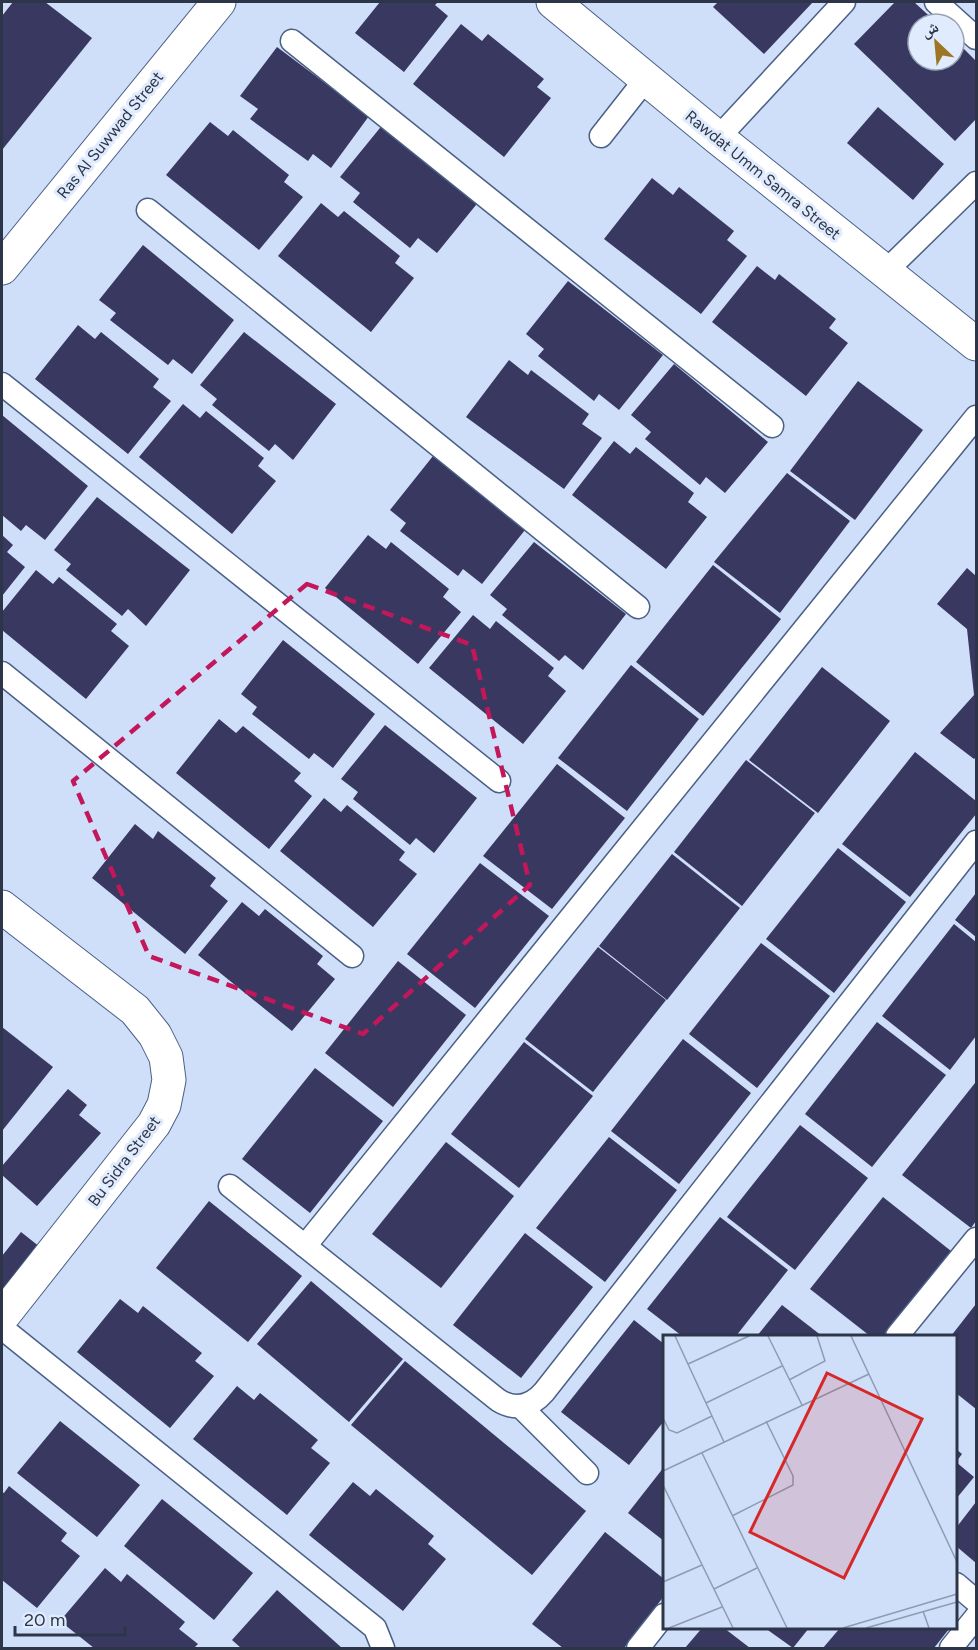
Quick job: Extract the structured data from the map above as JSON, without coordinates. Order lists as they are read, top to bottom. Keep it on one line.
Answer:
{"streets":{"street":["Ras Al Suwwad Street","Rawdat Umm Samra Street","Bu Sidra Street"]},"scale_bar":"20 m","north":"top left"}
